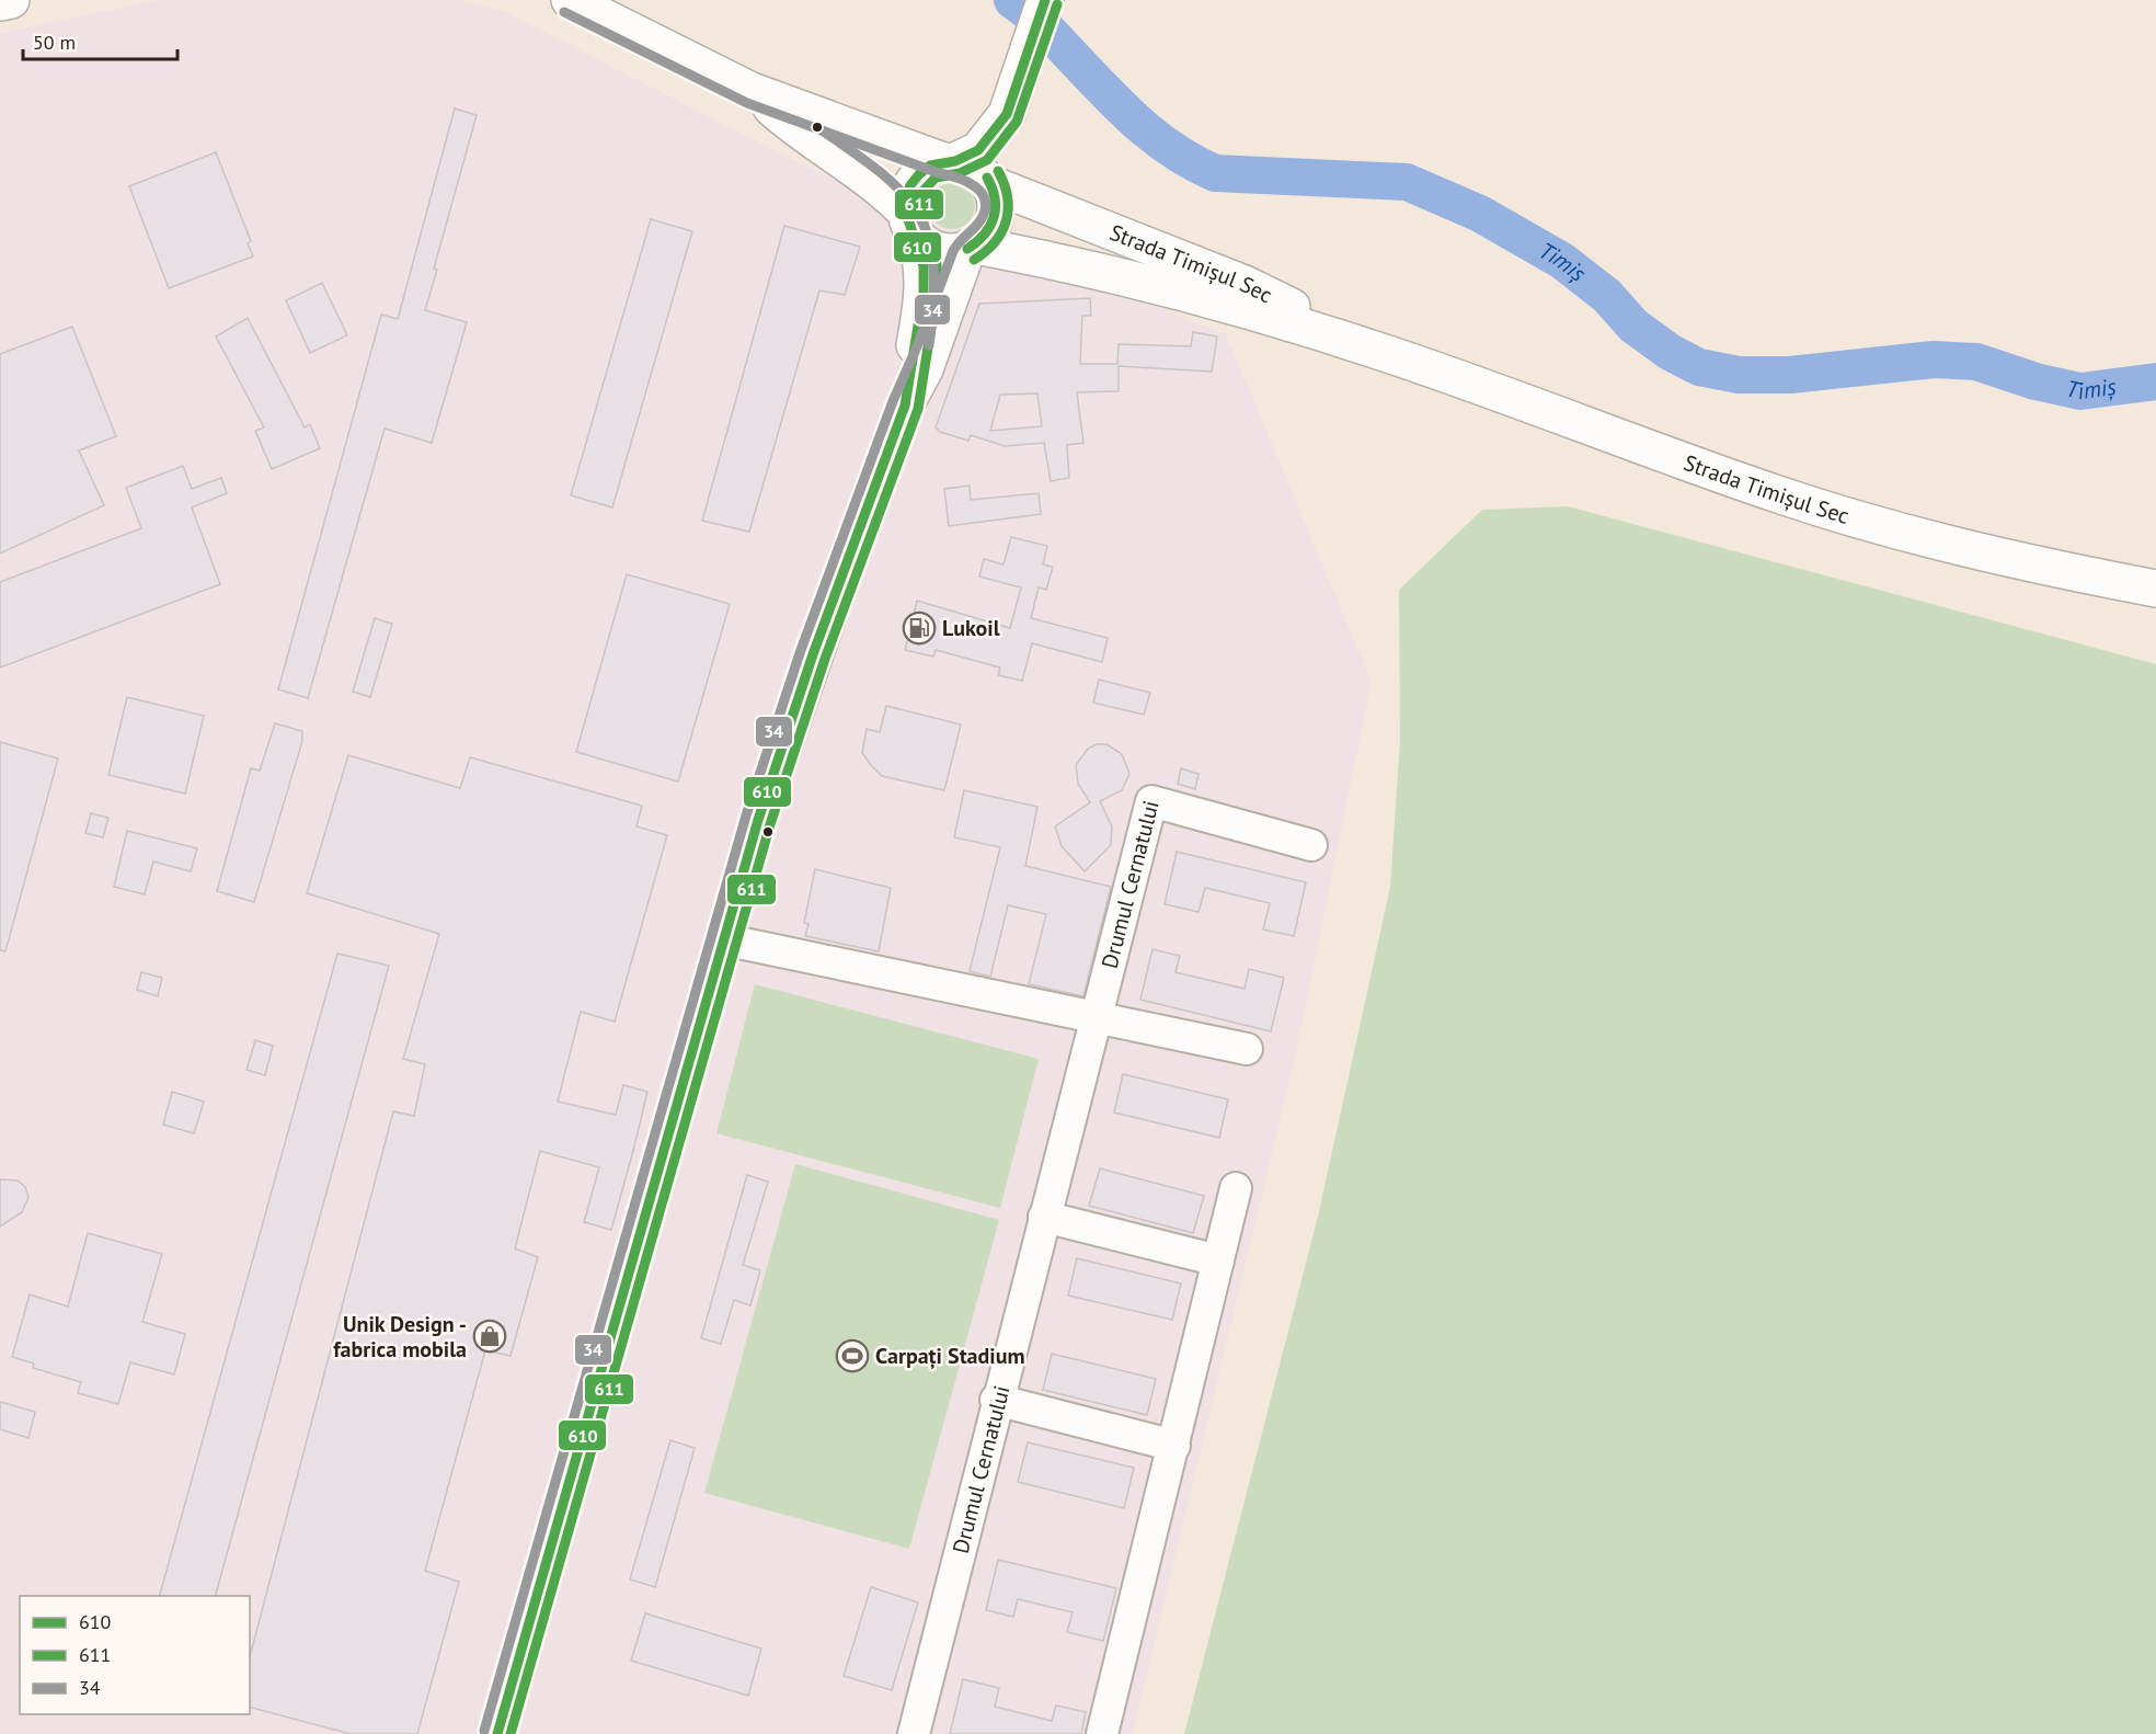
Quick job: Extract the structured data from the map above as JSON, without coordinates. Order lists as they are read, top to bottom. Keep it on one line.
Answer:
{"streets":{"main road":["Strada Timișul Sec"],"street":["Drumul Cernatului"]},"water":["Timiș"],"places":{"fuel station":["Lukoil"],"shop":["Unik Design - fabrica mobila"],"sports":["Carpați Stadium"]},"lines":["transit line 610","transit line 611","transit line 34"],"legend":["610","611","34"],"scale_bar":"50 m"}
